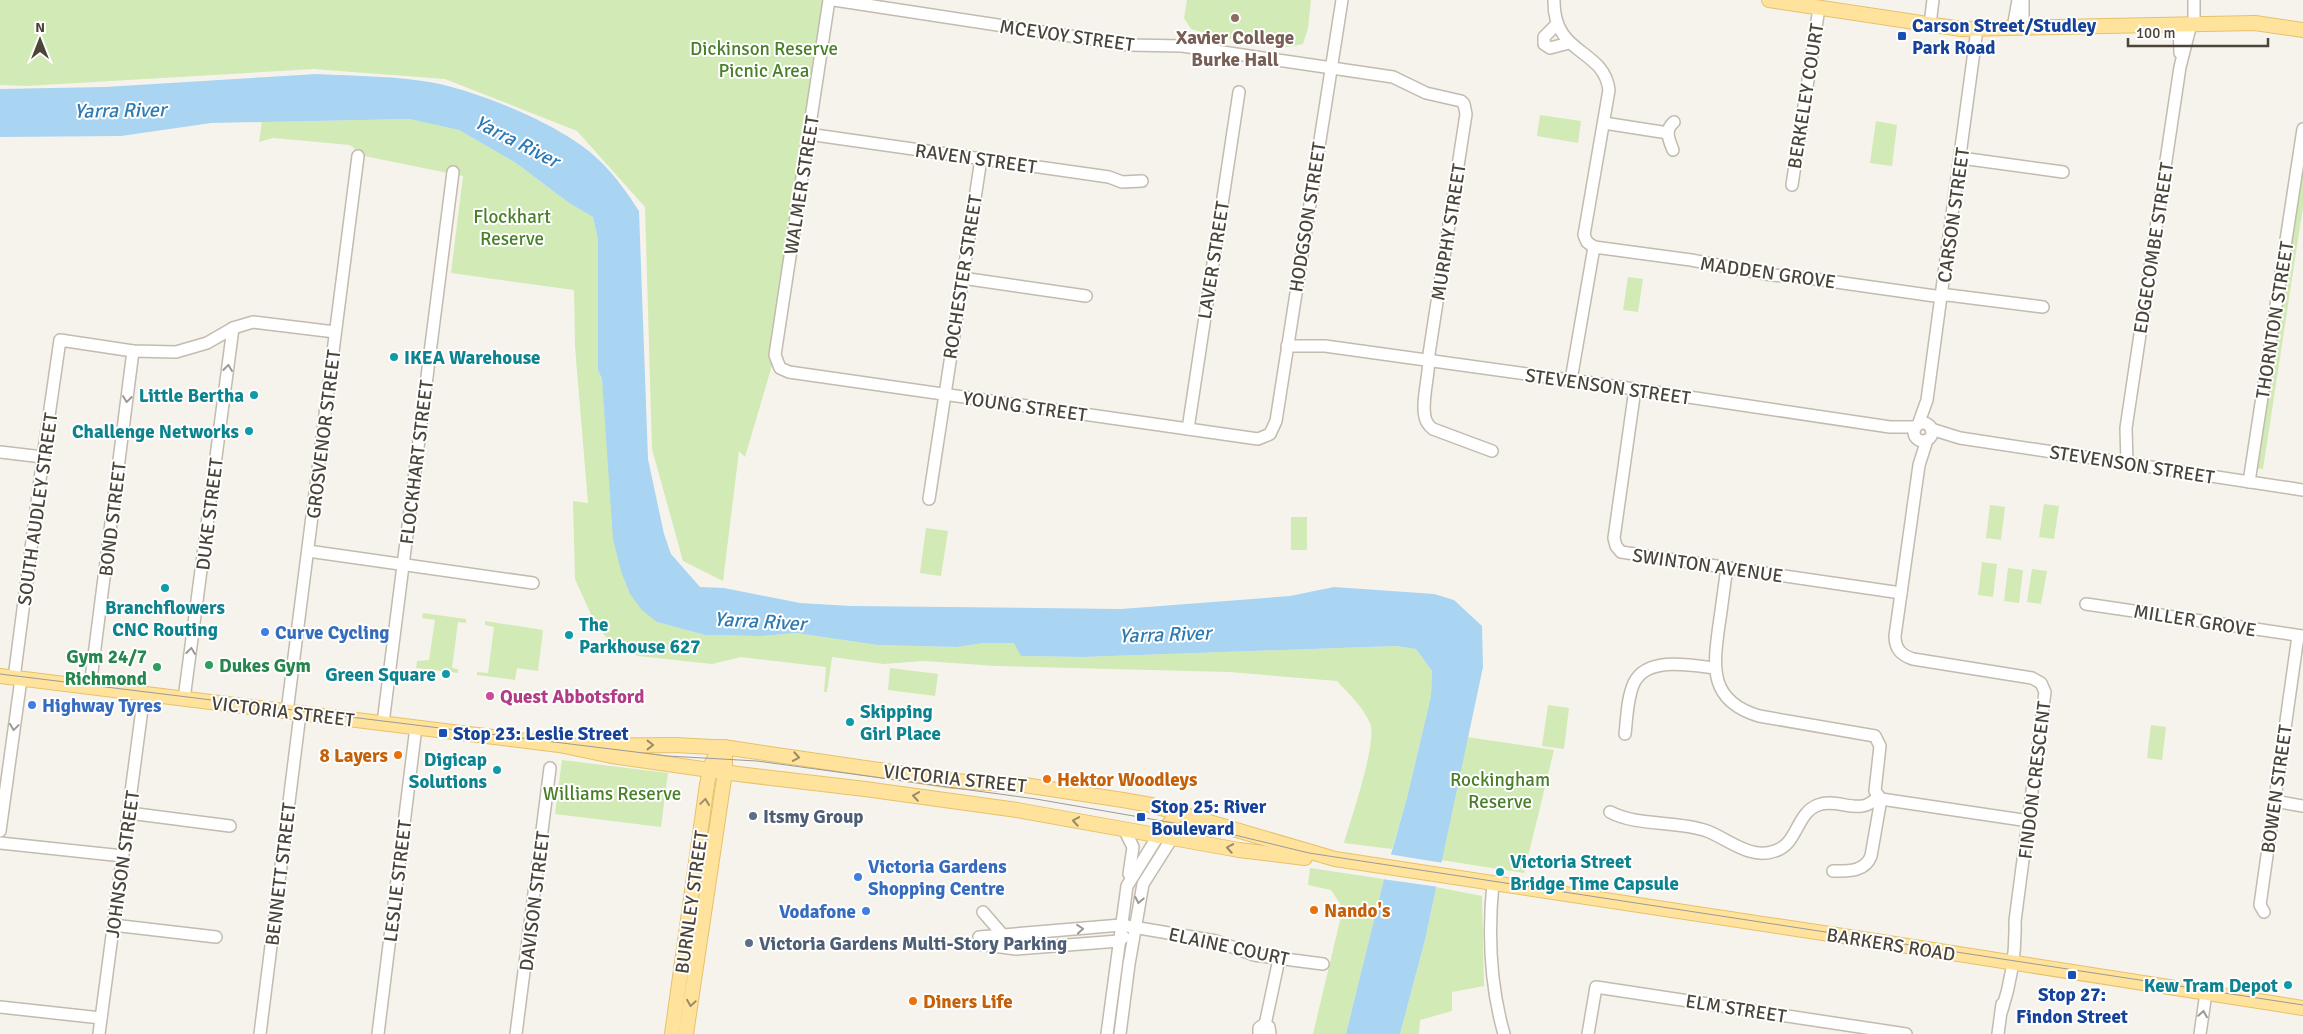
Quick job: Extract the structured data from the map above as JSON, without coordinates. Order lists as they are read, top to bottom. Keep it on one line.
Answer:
{"streets":{"main road":["VICTORIA STREET","BURNLEY STREET","BARKERS ROAD"],"street":["MCEVOY STREET","BERKELEY COURT","RAVEN STREET","WALMER STREET","CARSON STREET","HODGSON STREET","MURPHY STREET","EDGECOMBE STREET","LAVER STREET","MADDEN GROVE","ROCHESTER STREET","THORNTON STREET","STEVENSON STREET","YOUNG STREET","GROSVENOR STREET","FLOCKHART STREET","SOUTH AUDLEY STREET","DUKE STREET","BOND STREET","SWINTON AVENUE","MILLER GROVE","FINDON CRESCENT","BOWEN STREET","JOHNSON STREET","BENNETT STREET","LESLIE STREET","DAVISON STREET","ELAINE COURT","ELM STREET"]},"crossings":[["MCEVOY STREET","HODGSON STREET"],["MCEVOY STREET","MURPHY STREET"],["RAVEN STREET","WALMER STREET"],["RAVEN STREET","ROCHESTER STREET"],["WALMER STREET","YOUNG STREET"],["CARSON STREET","MADDEN GROVE"],["CARSON STREET","STEVENSON STREET"],["CARSON STREET","SWINTON AVENUE"],["CARSON STREET","FINDON CRESCENT"],["HODGSON STREET","STEVENSON STREET"],["HODGSON STREET","YOUNG STREET"],["MURPHY STREET","STEVENSON STREET"],["EDGECOMBE STREET","STEVENSON STREET"],["LAVER STREET","YOUNG STREET"],["ROCHESTER STREET","YOUNG STREET"],["THORNTON STREET","STEVENSON STREET"],["STEVENSON STREET","SWINTON AVENUE"],["GROSVENOR STREET","VICTORIA STREET"],["GROSVENOR STREET","BENNETT STREET"],["FLOCKHART STREET","VICTORIA STREET"],["SOUTH AUDLEY STREET","BOND STREET"],["SOUTH AUDLEY STREET","VICTORIA STREET"],["DUKE STREET","VICTORIA STREET"],["BOND STREET","VICTORIA STREET"],["MILLER GROVE","BOWEN STREET"],["VICTORIA STREET","JOHNSON STREET"],["VICTORIA STREET","BENNETT STREET"],["VICTORIA STREET","LESLIE STREET"],["VICTORIA STREET","BURNLEY STREET"],["VICTORIA STREET","BARKERS ROAD"],["FINDON CRESCENT","BARKERS ROAD"]],"one_way":["DUKE STREET","BOND STREET"],"water":["Yarra River"],"parks":["Dickinson Reserve Picnic Area","Flockhart Reserve","Rockingham Reserve","Williams Reserve"],"places":{"other":["Xavier College Burke Hall","IKEA Warehouse","Little Bertha","Challenge Networks","Branchflowers CNC Routing","Curve Cycling","The Parkhouse 627","Dukes Gym","Gym 24/7 Richmond","Green Square","Quest Abbotsford","Highway Tyres","Skipping Girl Place","8 Layers","Digicap Solutions","Hektor Woodleys","Itsmy Group","Victoria Street Bridge Time Capsule","Victoria Gardens Shopping Centre","Nando's","Vodafone","Victoria Gardens Multi-Story Parking","Kew Tram Depot","Diners Life"],"transit":["Carson Street/Studley Park Road","Stop 23: Leslie Street","Stop 25: River Boulevard","Stop 27: Findon Street"]},"scale_bar":"100 m","north":"top"}
